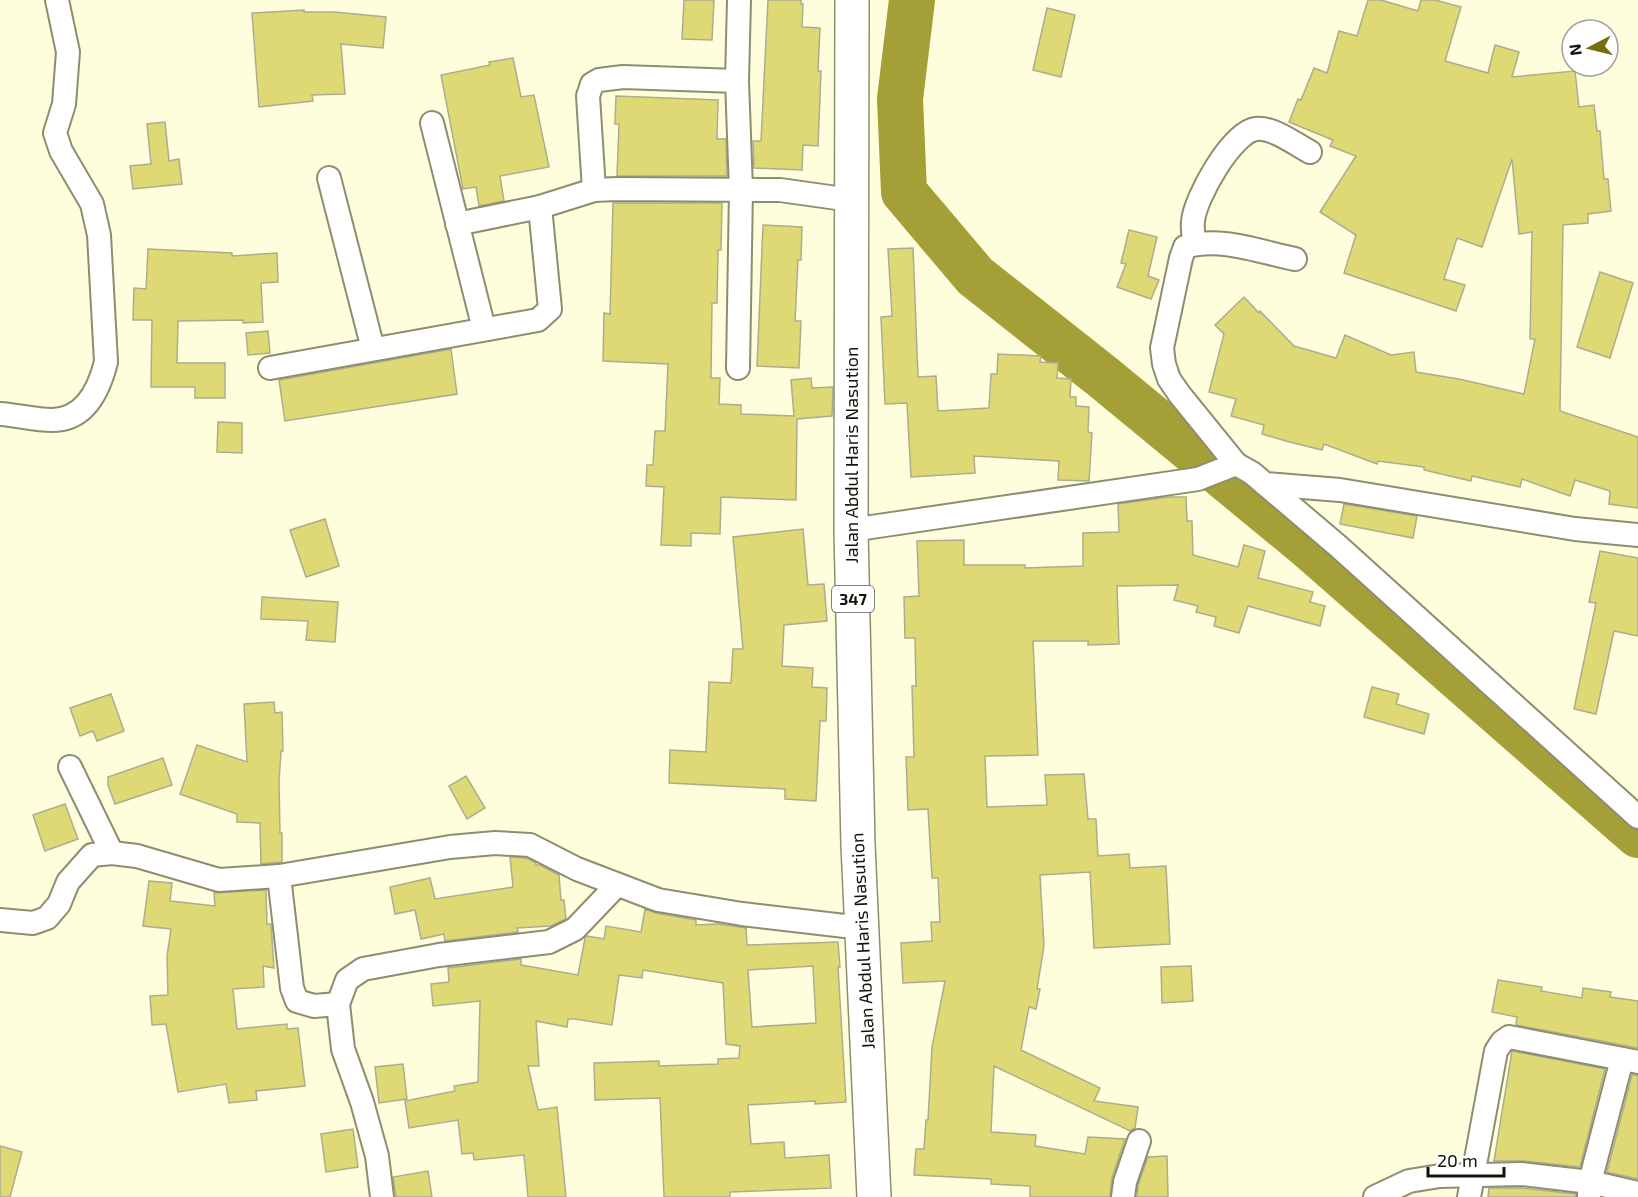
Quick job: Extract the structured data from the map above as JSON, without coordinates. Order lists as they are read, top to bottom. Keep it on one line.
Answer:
{"streets":{"main road":["Jalan Abdul Haris Nasution","347"]},"scale_bar":"20 m","north":"left"}
